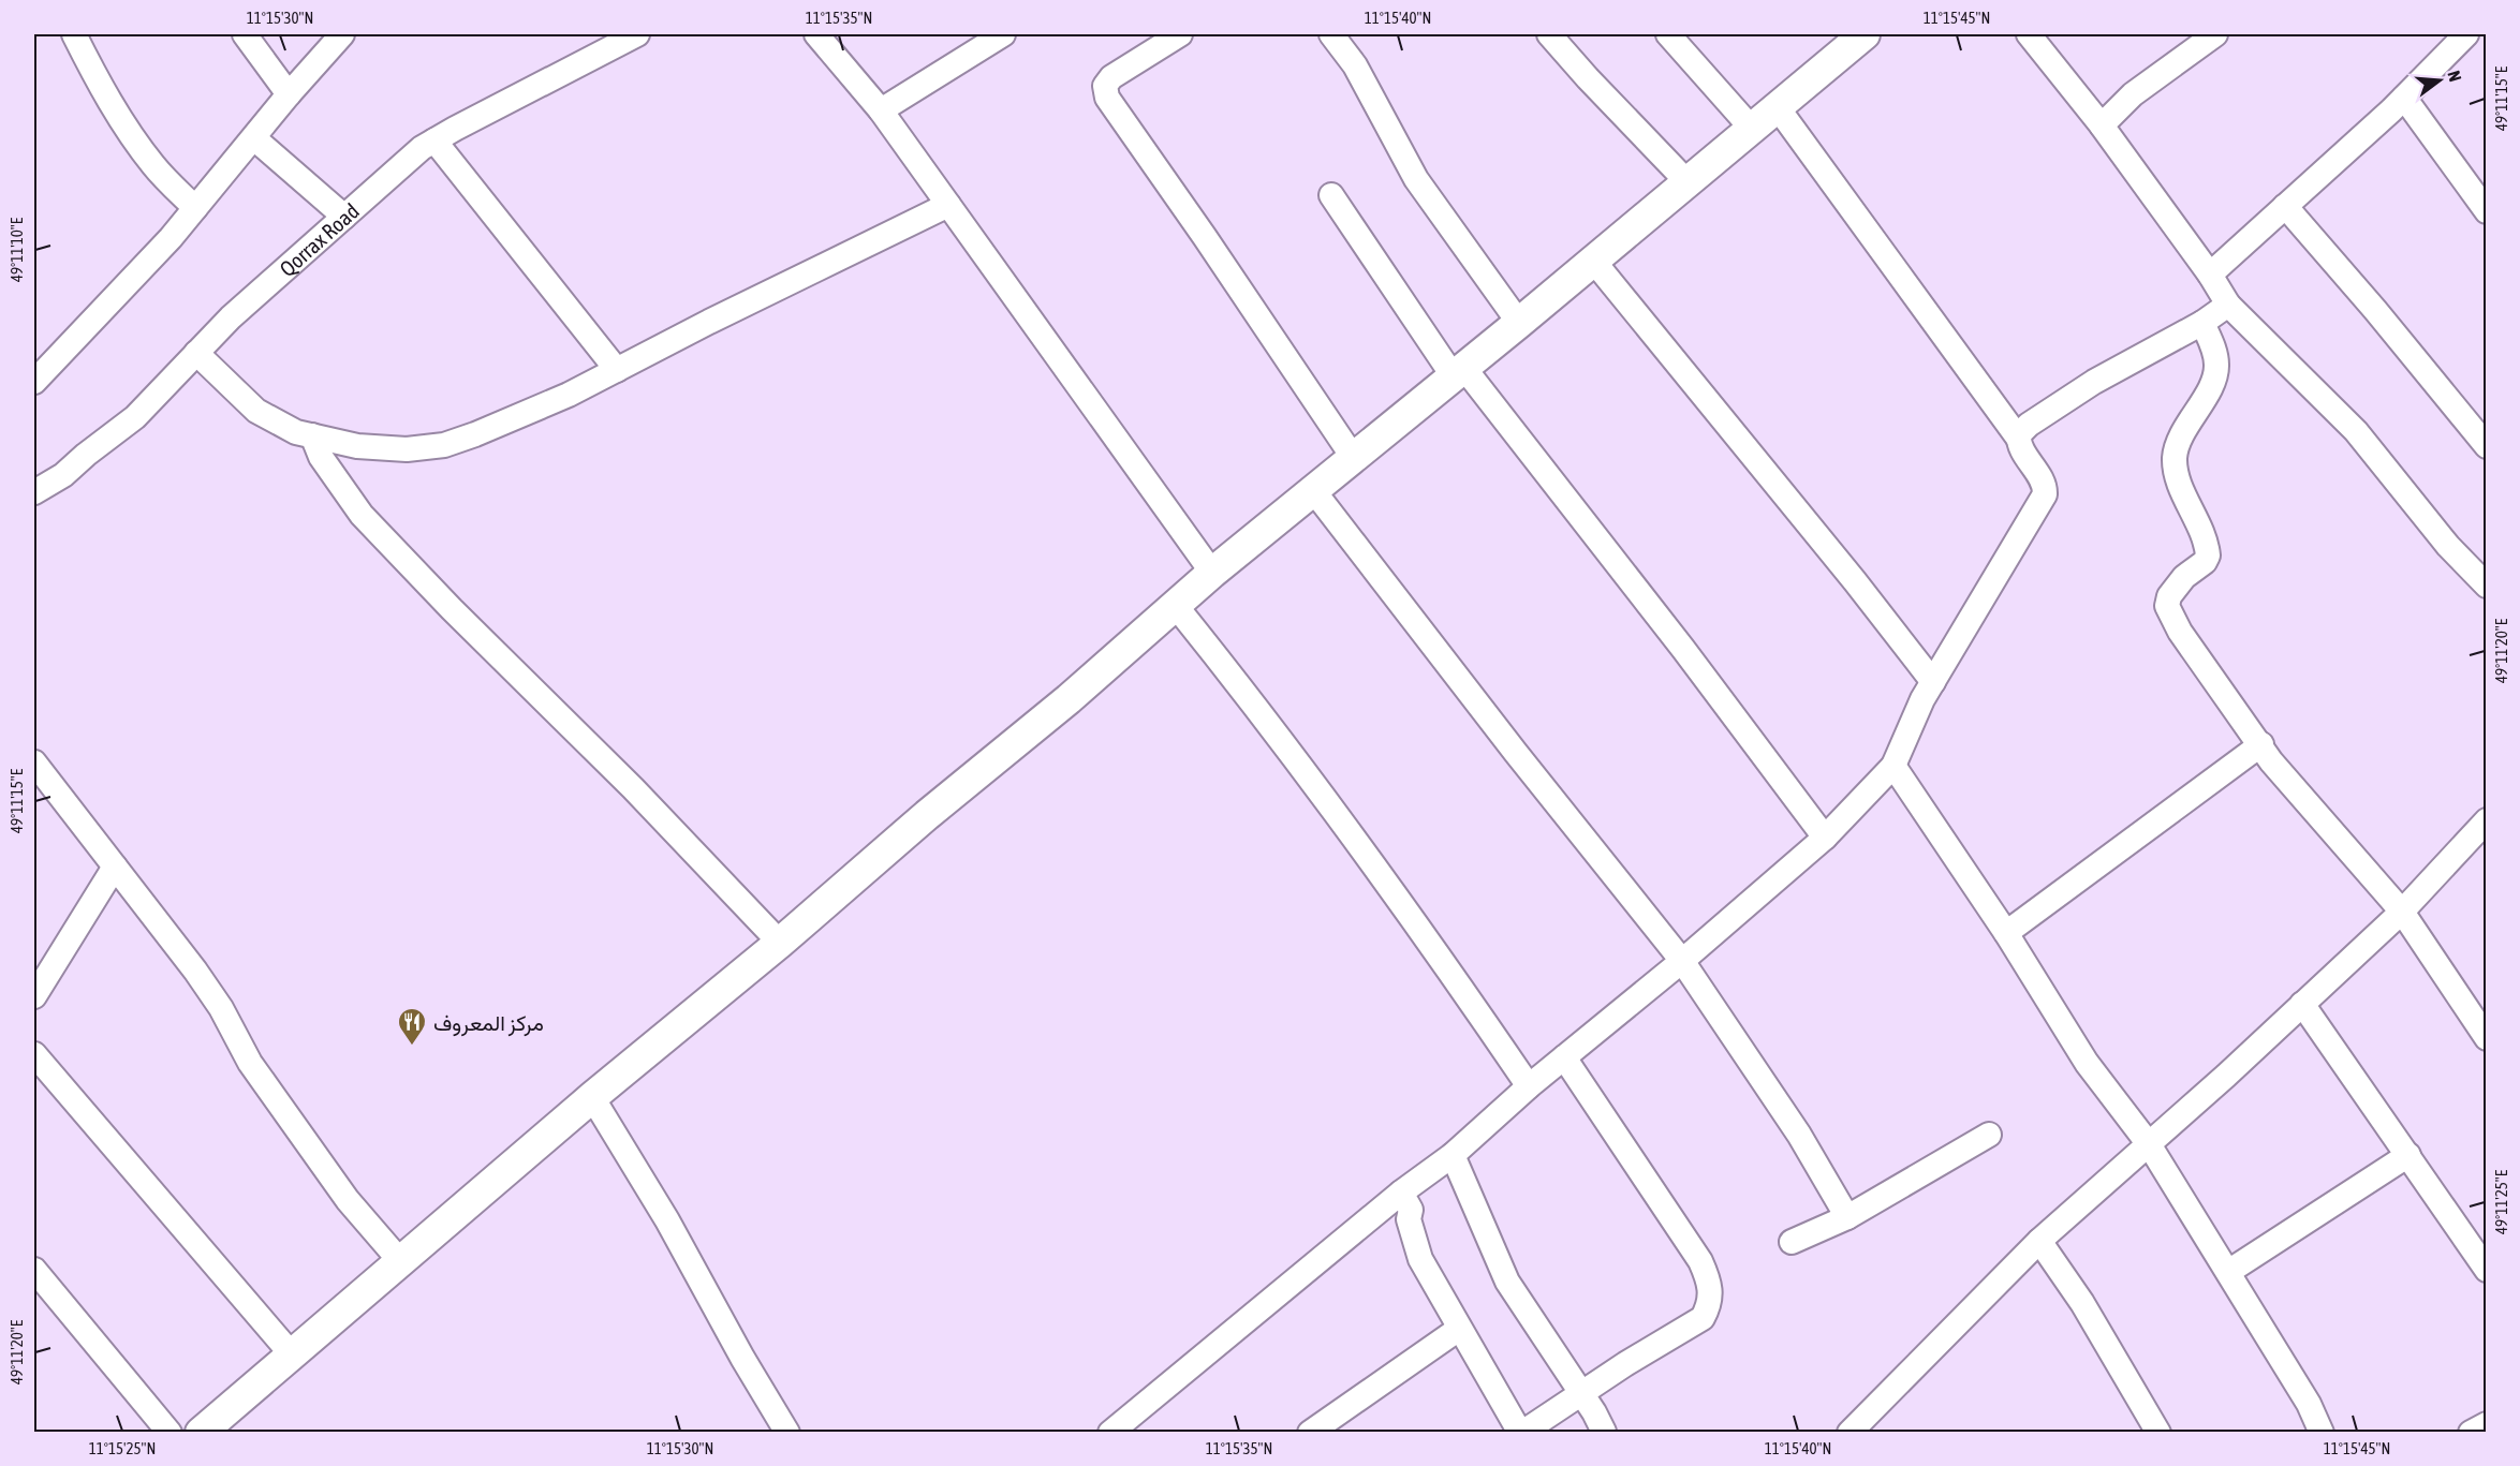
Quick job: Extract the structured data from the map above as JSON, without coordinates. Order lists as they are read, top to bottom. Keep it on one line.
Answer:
{"streets":{"street":["Qorrax Road"]},"places":{"restaurant":["مركز المعروف"]},"north":"right","coordinates":["11°15'30\"N","11°15'35\"N","11°15'40\"N","11°15'45\"N","49°11'15\"E","49°11'10\"E","49°11'20\"E","49°11'25\"E","11°15'25\"N"]}
